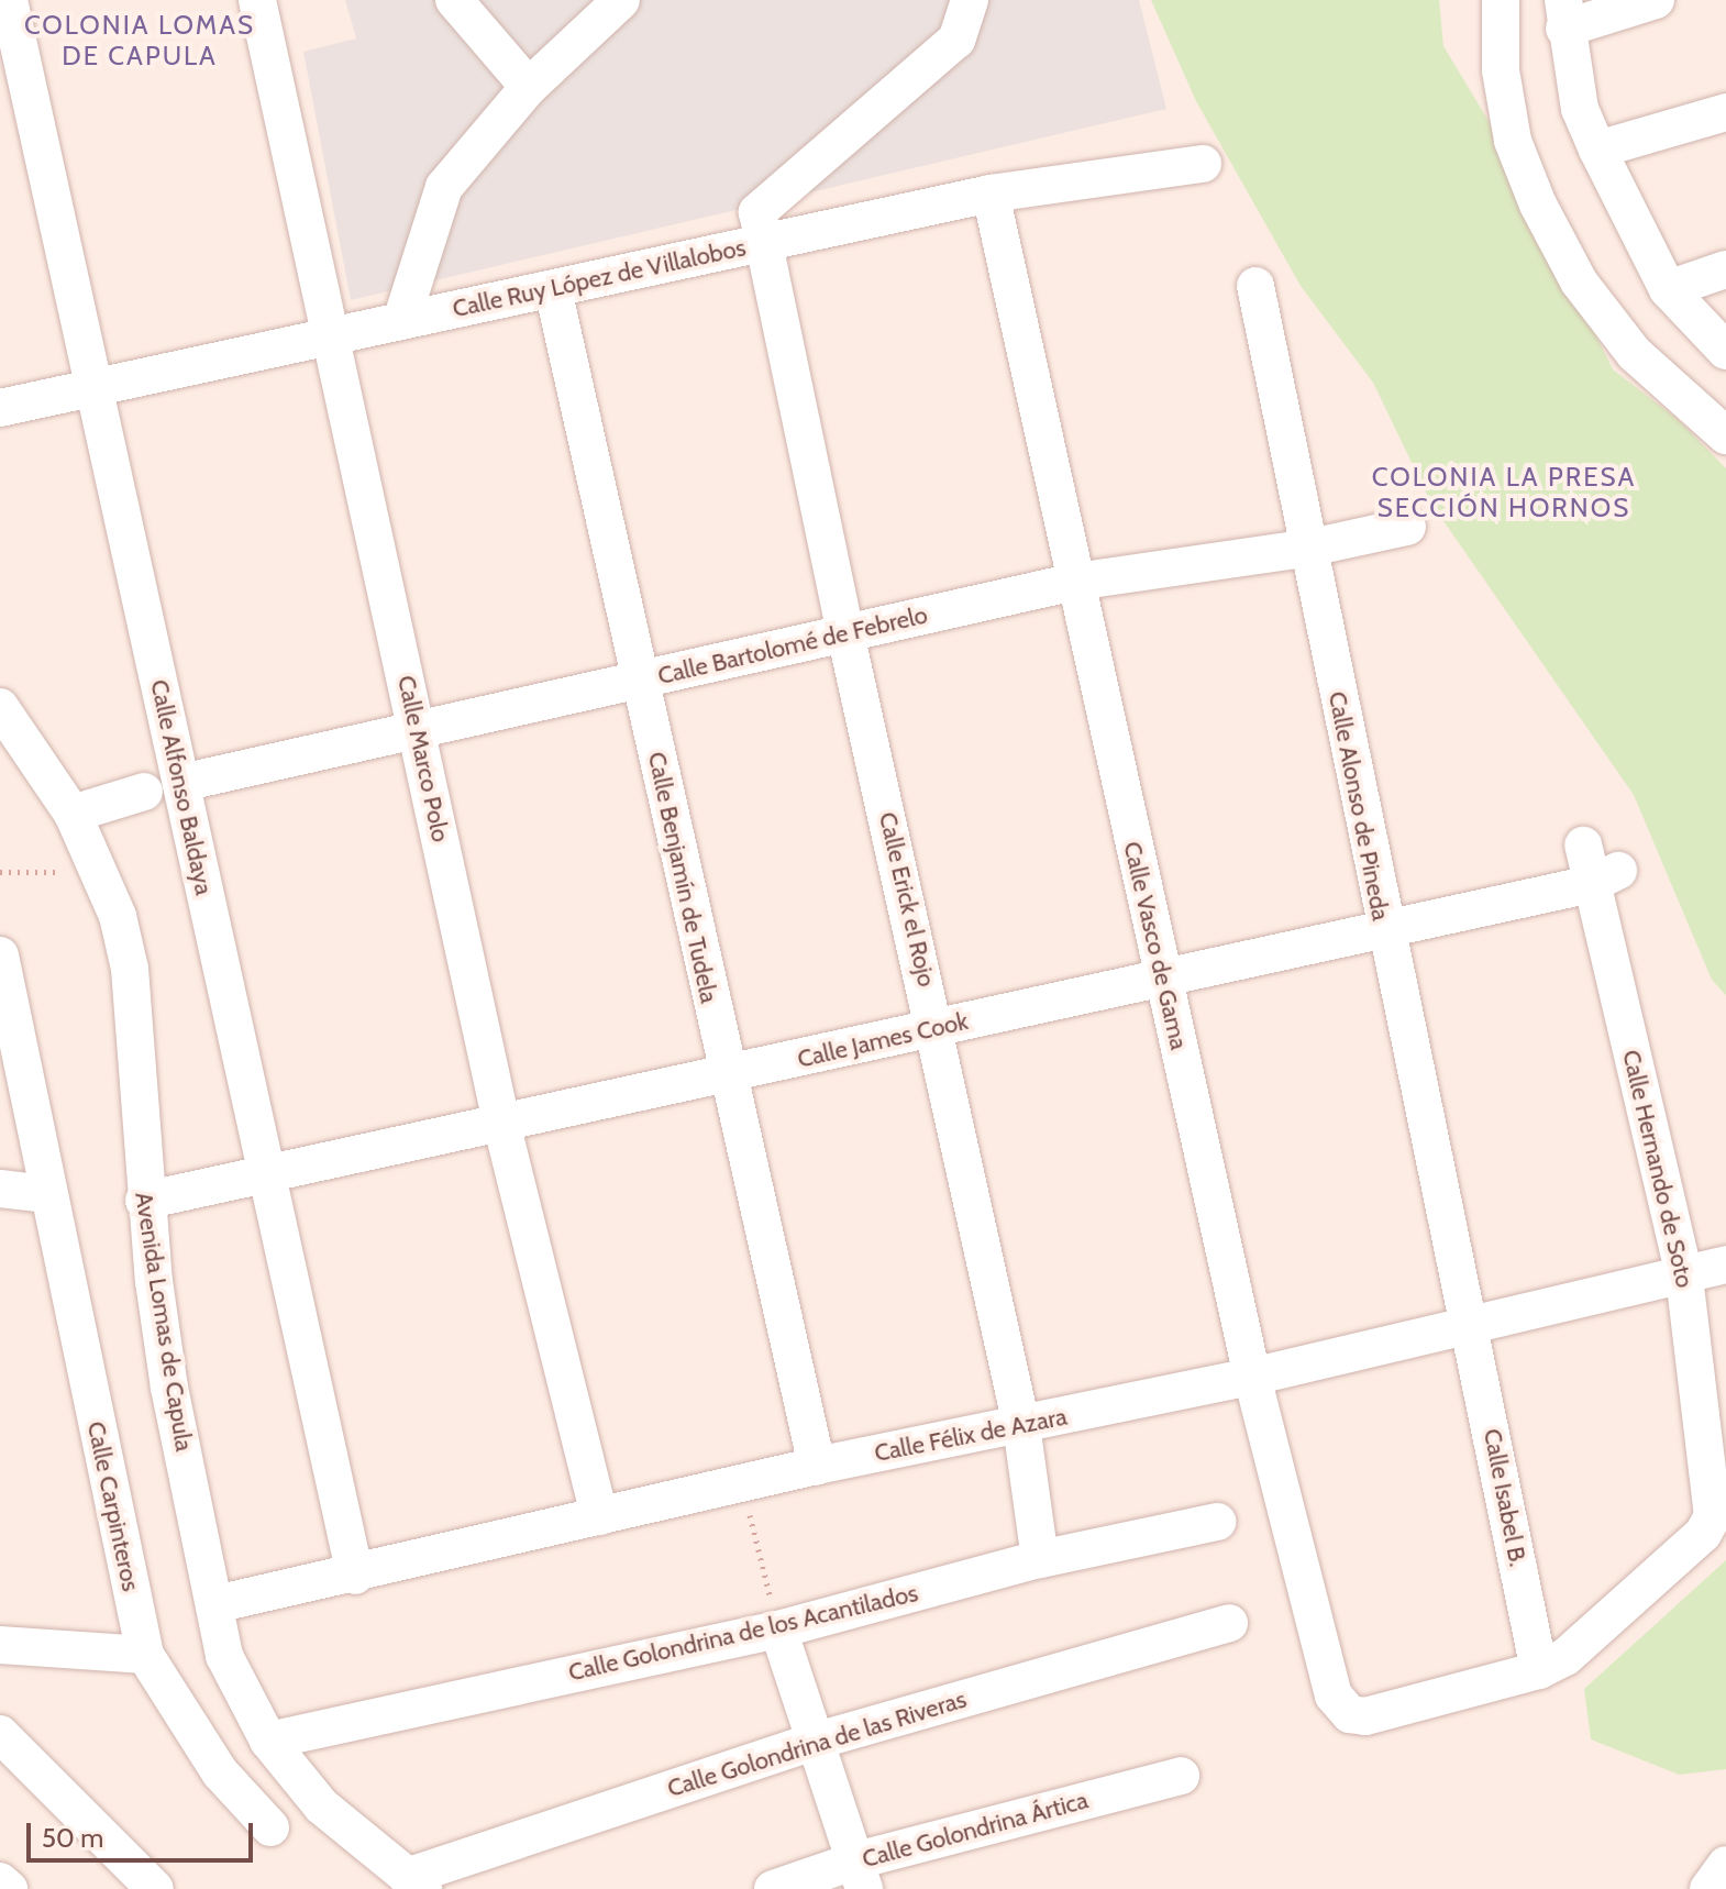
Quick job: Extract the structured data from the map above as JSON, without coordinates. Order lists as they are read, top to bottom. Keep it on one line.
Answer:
{"streets":{"street":["Calle Ruy López de Villalobos","Calle Bartolomé de Febrelo","Calle Marco Polo","Calle Alfonso Baldaya","Calle Alonso de Pineda","Calle Benjamín de Tudela","Calle Erick el Rojo","Calle Vasco de Gama","Calle James Cook","Calle Hernando de Soto","Avenida Lomas de Capula","Calle Félix de Azara","Calle Isabel B.","Calle Carpinteros","Calle Golondrina de los Acantilados","Calle Golondrina de las Riveras","Calle Golondrina Ártica"]},"crossings":[["Calle Ruy López de Villalobos","Calle Marco Polo"],["Calle Ruy López de Villalobos","Calle Alfonso Baldaya"],["Calle Ruy López de Villalobos","Calle Benjamín de Tudela"],["Calle Ruy López de Villalobos","Calle Erick el Rojo"],["Calle Ruy López de Villalobos","Calle Vasco de Gama"],["Calle Bartolomé de Febrelo","Calle Marco Polo"],["Calle Bartolomé de Febrelo","Calle Alfonso Baldaya"],["Calle Bartolomé de Febrelo","Calle Alonso de Pineda"],["Calle Bartolomé de Febrelo","Calle Benjamín de Tudela"],["Calle Bartolomé de Febrelo","Calle Erick el Rojo"],["Calle Bartolomé de Febrelo","Calle Vasco de Gama"],["Calle Marco Polo","Calle James Cook"],["Calle Marco Polo","Calle Félix de Azara"],["Calle Alfonso Baldaya","Calle James Cook"],["Calle Alfonso Baldaya","Calle Félix de Azara"],["Calle Alonso de Pineda","Calle James Cook"],["Calle Alonso de Pineda","Calle Félix de Azara"],["Calle Alonso de Pineda","Calle Isabel B."],["Calle Benjamín de Tudela","Calle James Cook"],["Calle Benjamín de Tudela","Calle Félix de Azara"],["Calle Erick el Rojo","Calle James Cook"],["Calle Erick el Rojo","Calle Félix de Azara"],["Calle Erick el Rojo","Calle Golondrina de los Acantilados"],["Calle Vasco de Gama","Calle James Cook"],["Calle Vasco de Gama","Calle Hernando de Soto"],["Calle Vasco de Gama","Calle Félix de Azara"],["Calle Vasco de Gama","Calle Isabel B."],["Calle James Cook","Calle Hernando de Soto"],["Calle James Cook","Avenida Lomas de Capula"],["Calle Hernando de Soto","Calle Félix de Azara"],["Calle Hernando de Soto","Calle Isabel B."],["Avenida Lomas de Capula","Calle Félix de Azara"],["Avenida Lomas de Capula","Calle Golondrina de los Acantilados"],["Avenida Lomas de Capula","Calle Golondrina de las Riveras"],["Calle Félix de Azara","Calle Isabel B."]],"districts":["COLONIA LOMAS DE CAPULA","COLONIA LA PRESA SECCIÓN HORNOS"],"scale_bar":"50 m"}
